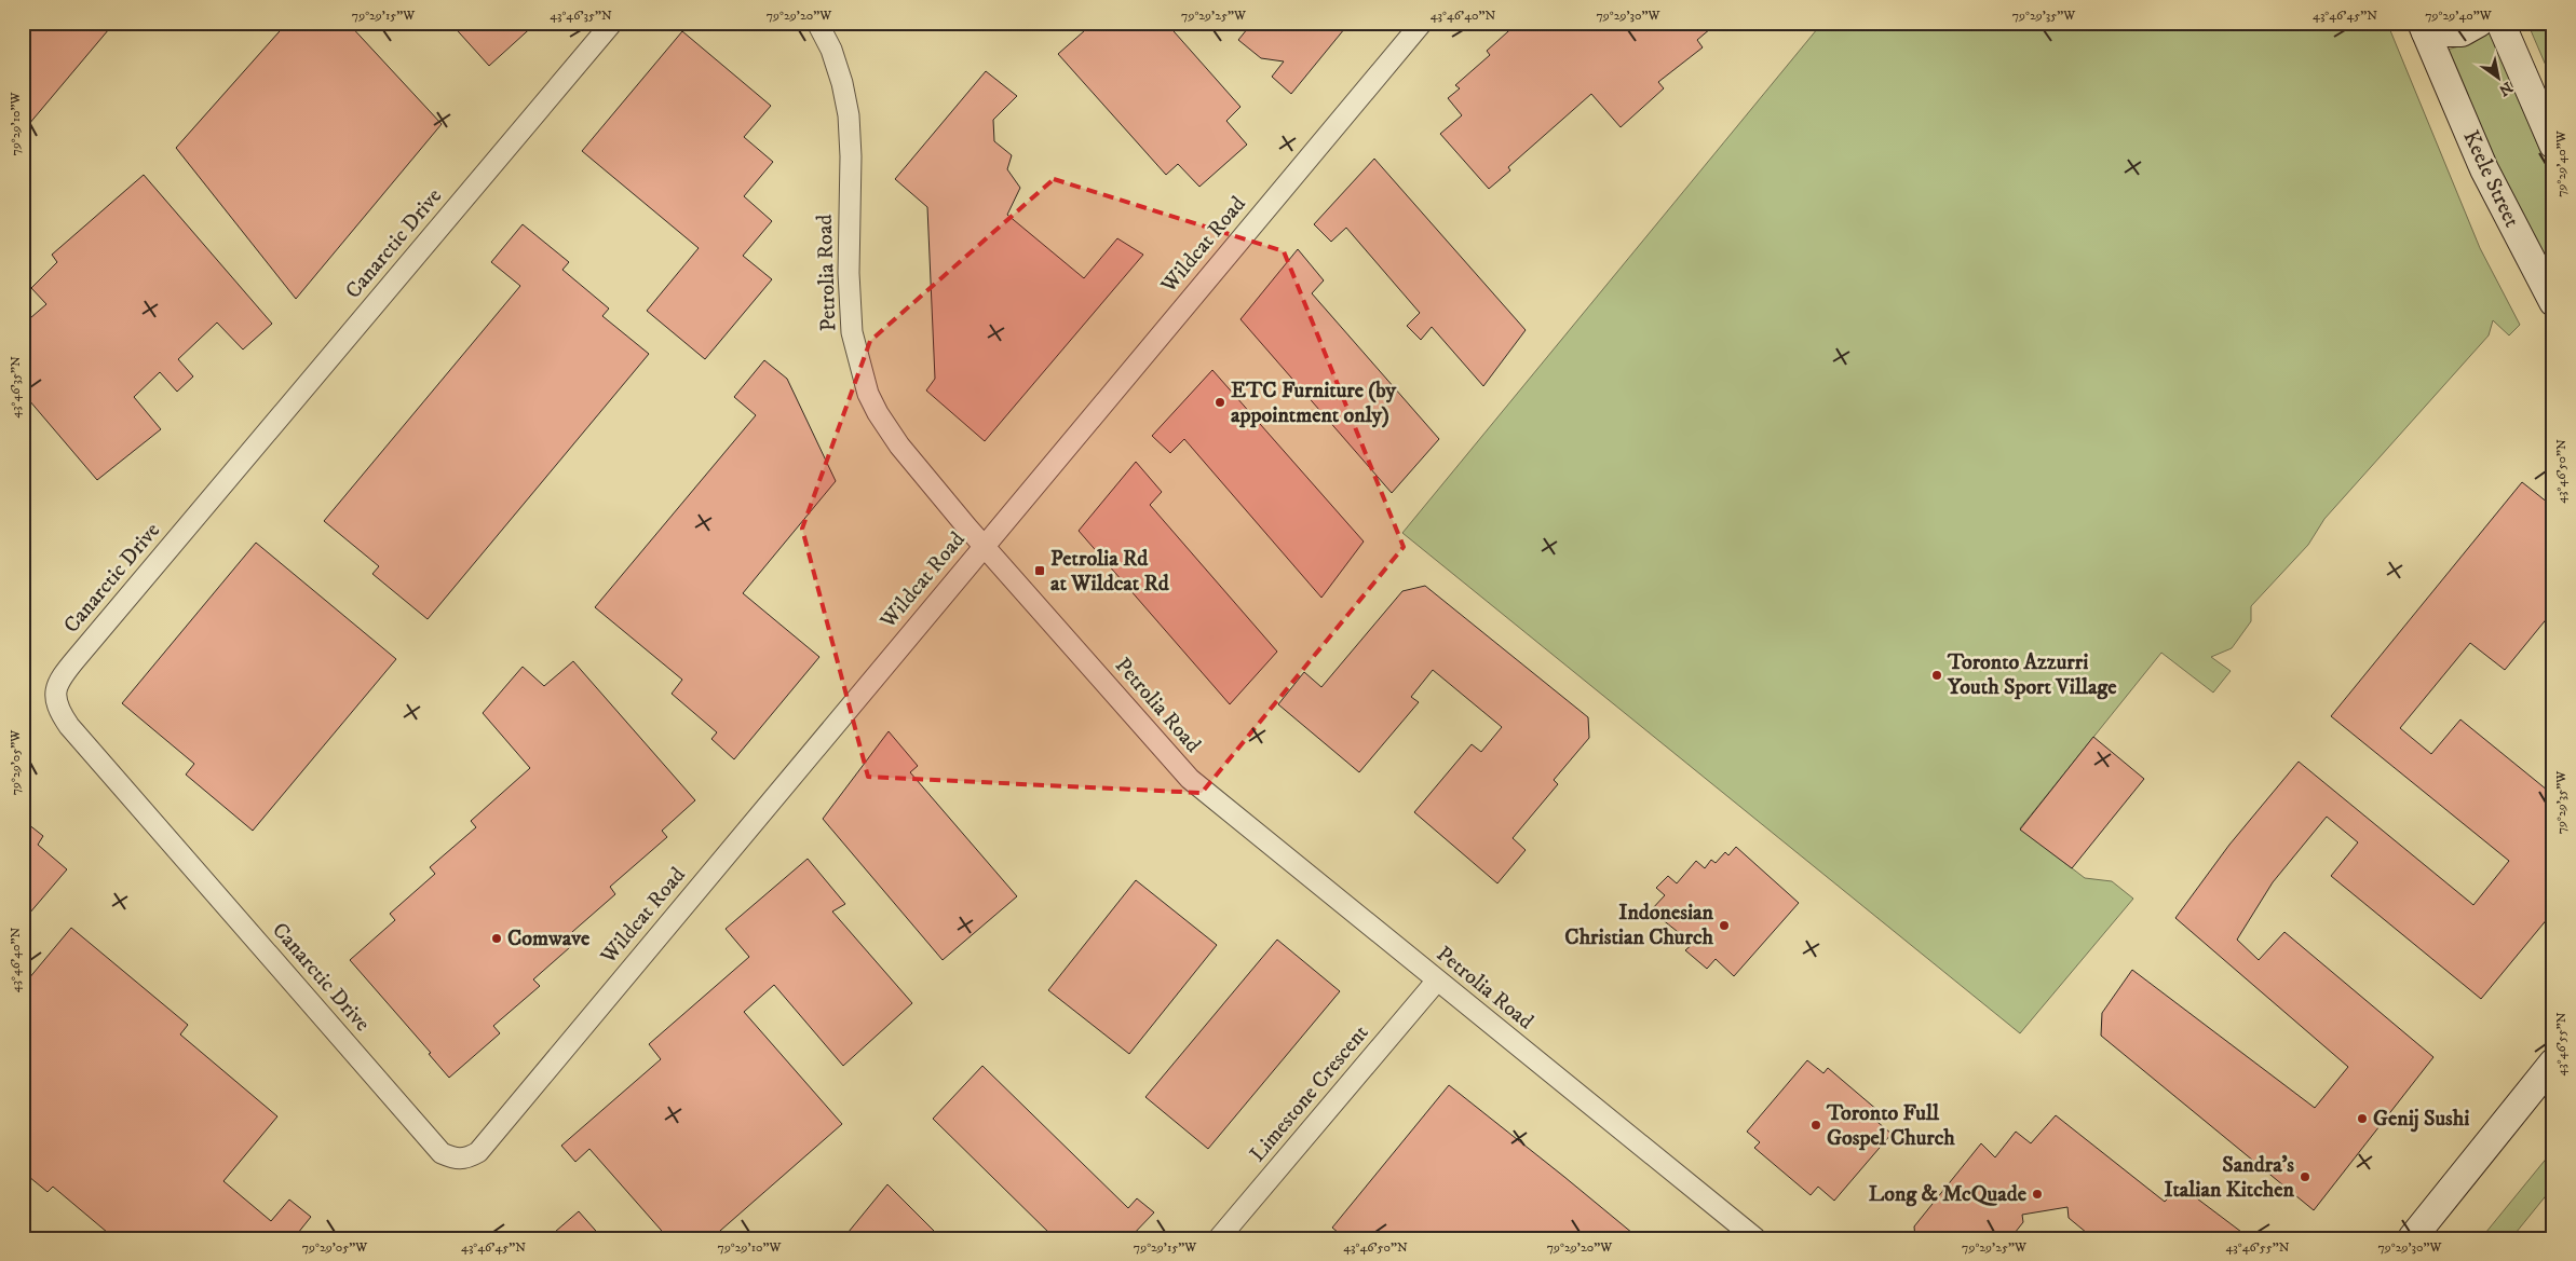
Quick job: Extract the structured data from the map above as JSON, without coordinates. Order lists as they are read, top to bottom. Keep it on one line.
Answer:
{"streets":{"main road":["Keele Street"],"street":["Canarctic Drive","Wildcat Road","Petrolia Road","Limestone Crescent"]},"crossings":[["Canarctic Drive","Wildcat Road"],["Wildcat Road","Petrolia Road"],["Petrolia Road","Limestone Crescent"]],"places":{"other":["ETC Furniture (by appointment only)","Toronto Azzurri Youth Sport Village","Indonesian Christian Church","Comwave","Genij Sushi","Toronto Full Gospel Church","Sandra's Italian Kitchen","Long & McQuade"],"transit":["Petrolia Rd at Wildcat Rd"]},"north":"bottom right","coordinates":["79°29'15\"W","43°46'35\"N","79°29'20\"W","79°29'25\"W","43°46'40\"N","79°29'30\"W","79°29'35\"W","43°46'45\"N","79°29'40\"W","79°29'10\"W","43°46'50\"N","79°29'05\"W","43°46'55\"N"]}
